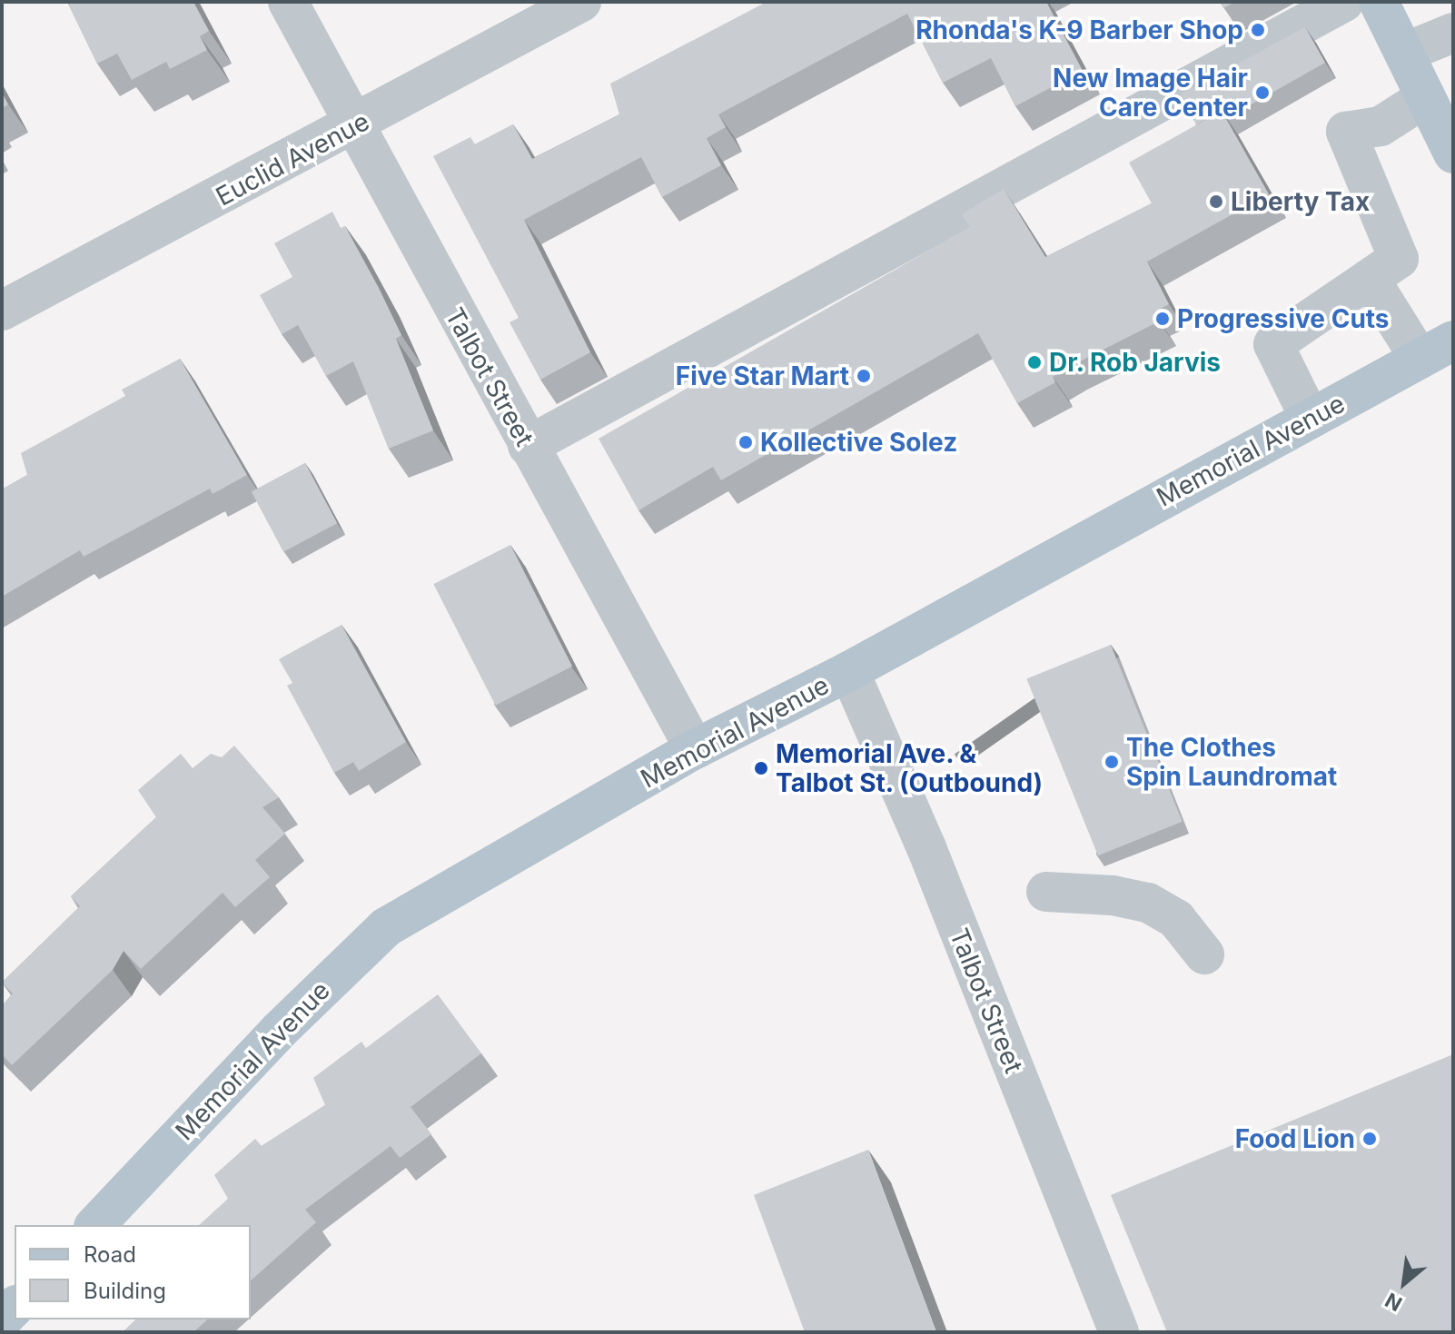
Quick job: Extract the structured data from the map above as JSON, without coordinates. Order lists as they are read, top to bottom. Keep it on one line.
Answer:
{"streets":{"main road":["Memorial Avenue"],"street":["Euclid Avenue","Talbot Street"]},"crossings":[["Euclid Avenue","Talbot Street"],["Talbot Street","Memorial Avenue"]],"places":["Rhonda's K-9 Barber Shop","New Image Hair Care Center","Liberty Tax","Progressive Cuts","Dr. Rob Jarvis","Five Star Mart","Kollective Solez","The Clothes Spin Laundromat","Memorial Ave. & Talbot St. (Outbound)","Food Lion"],"legend":["Road","Building"],"north":"bottom left"}
